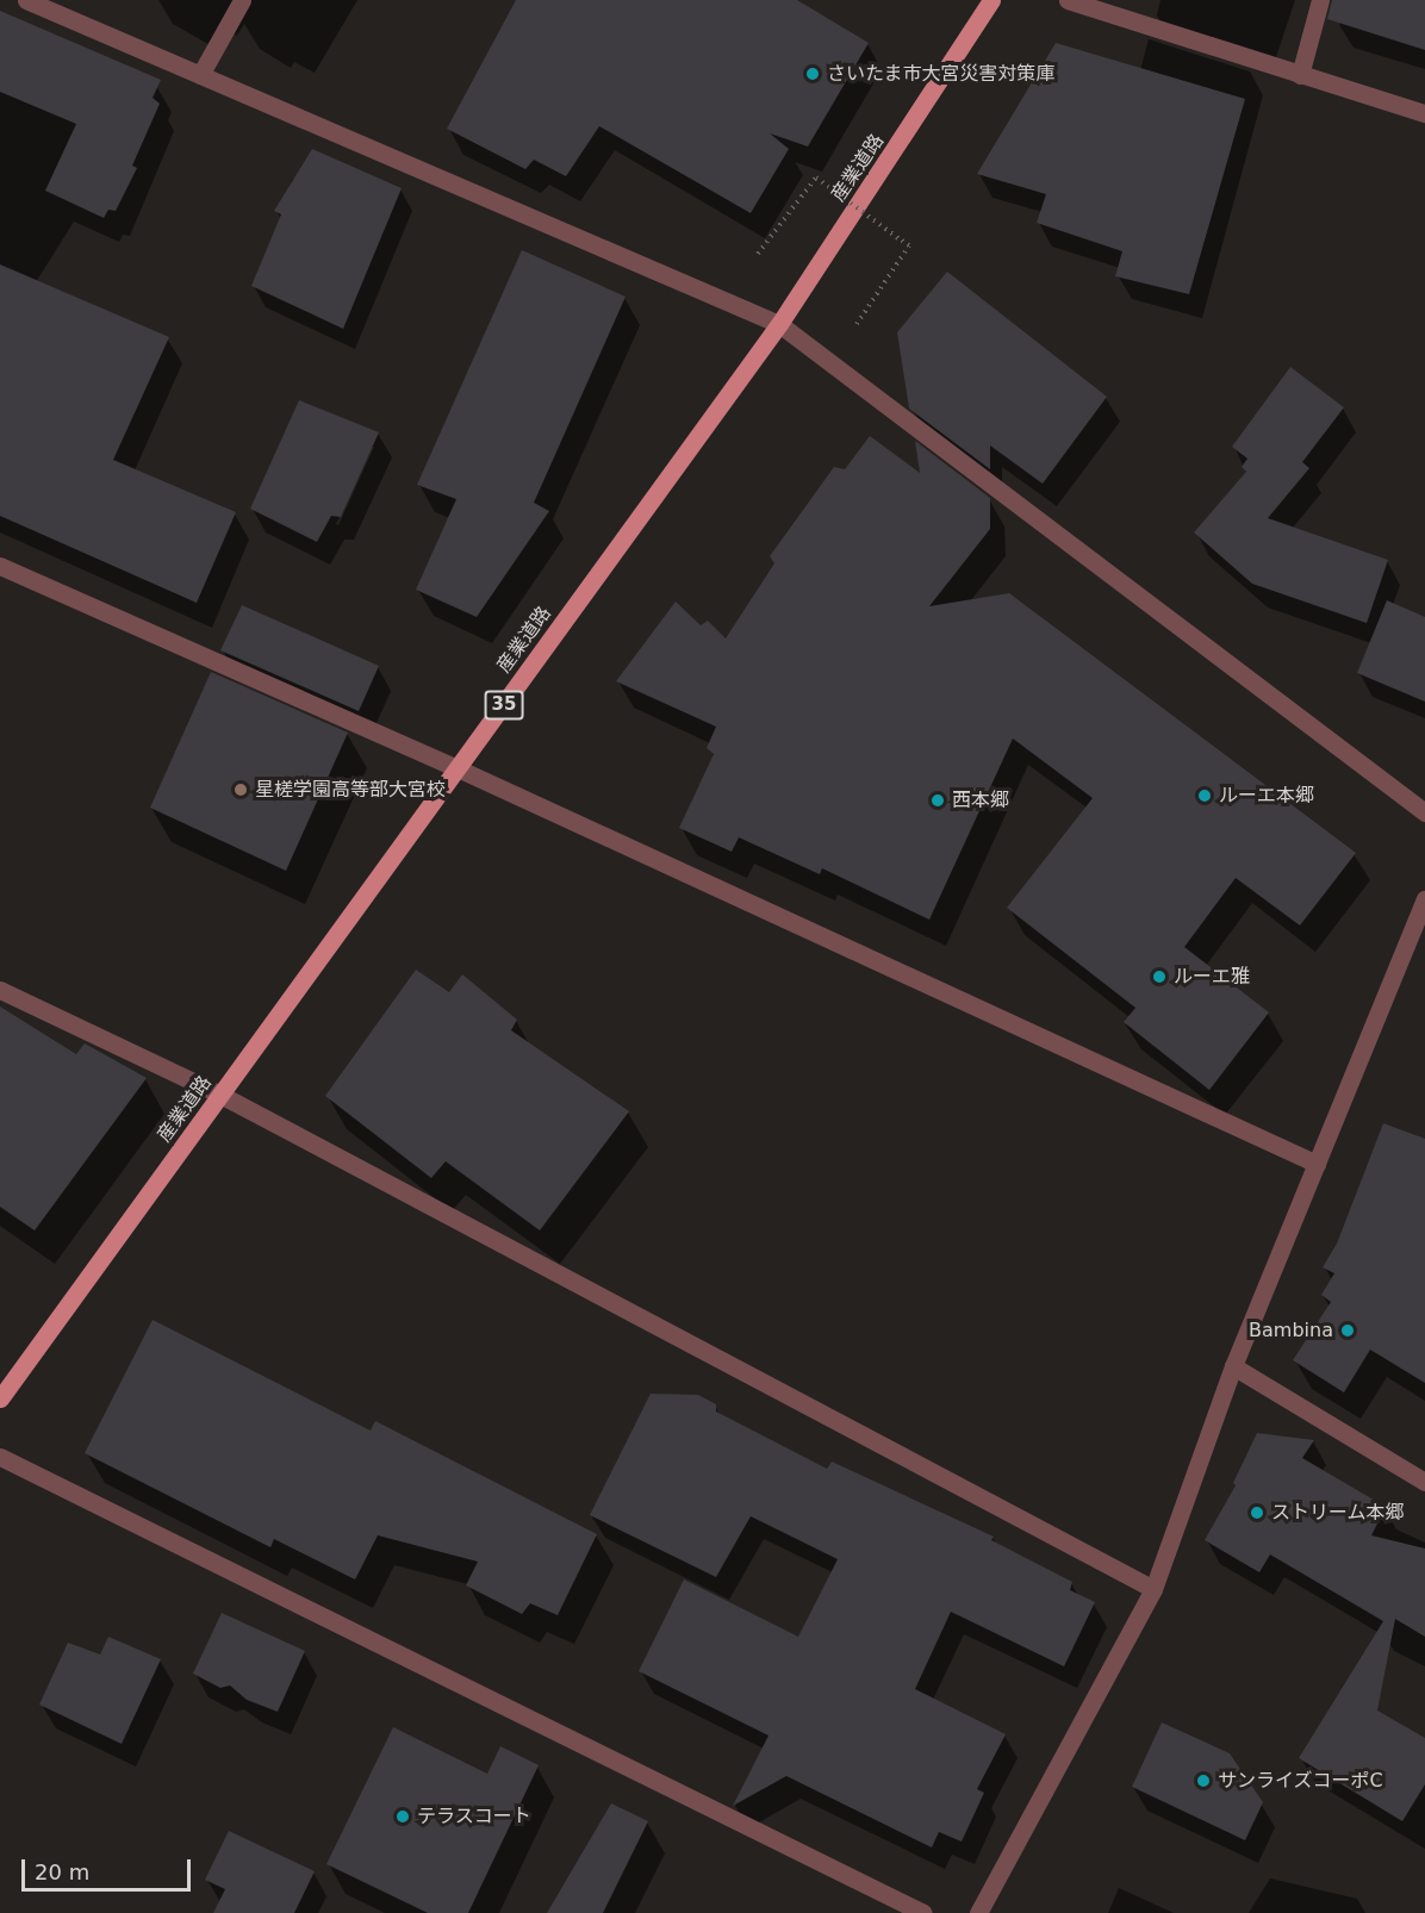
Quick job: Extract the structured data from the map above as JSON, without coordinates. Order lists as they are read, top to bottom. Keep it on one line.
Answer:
{"streets":{"main road":["産業道路","35"]},"places":["さいたま市大宮災害対策庫","星槎学園高等部大宮校","ルーエ本郷","西本郷","ルーエ雅","Bambina","ストリーム本郷","サンライズコーポC","テラスコート"],"scale_bar":"20 m"}
